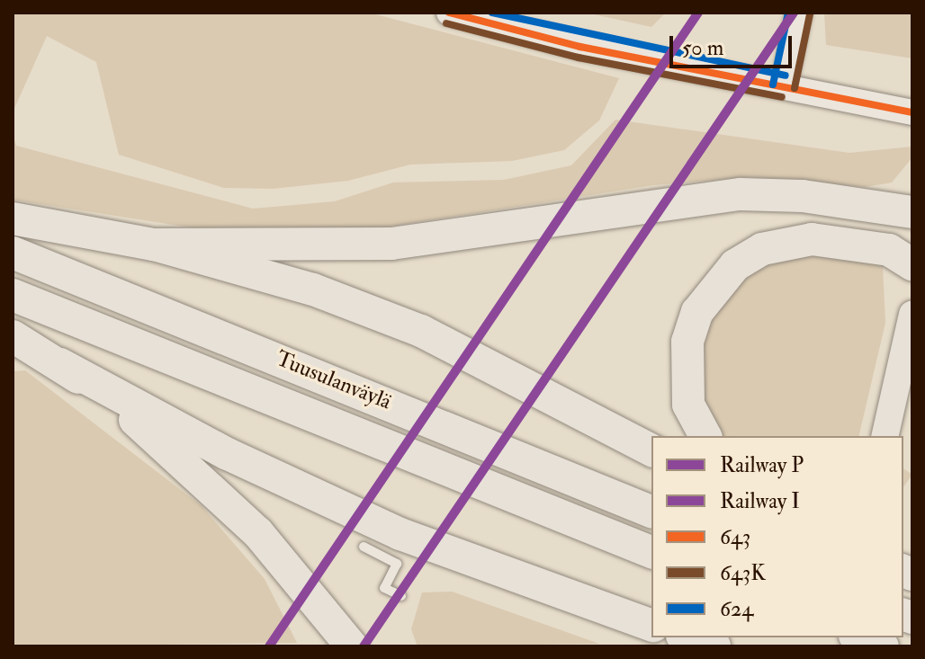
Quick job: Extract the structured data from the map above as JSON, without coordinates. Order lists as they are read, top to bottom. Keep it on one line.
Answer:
{"streets":{"highway":["Tuusulanväylä"]},"lines":["rail line P","rail line I","transit line 643","transit line 624","transit line 643K"],"legend":["Railway P","Railway I","643","643K","624"],"scale_bar":"50 m"}
